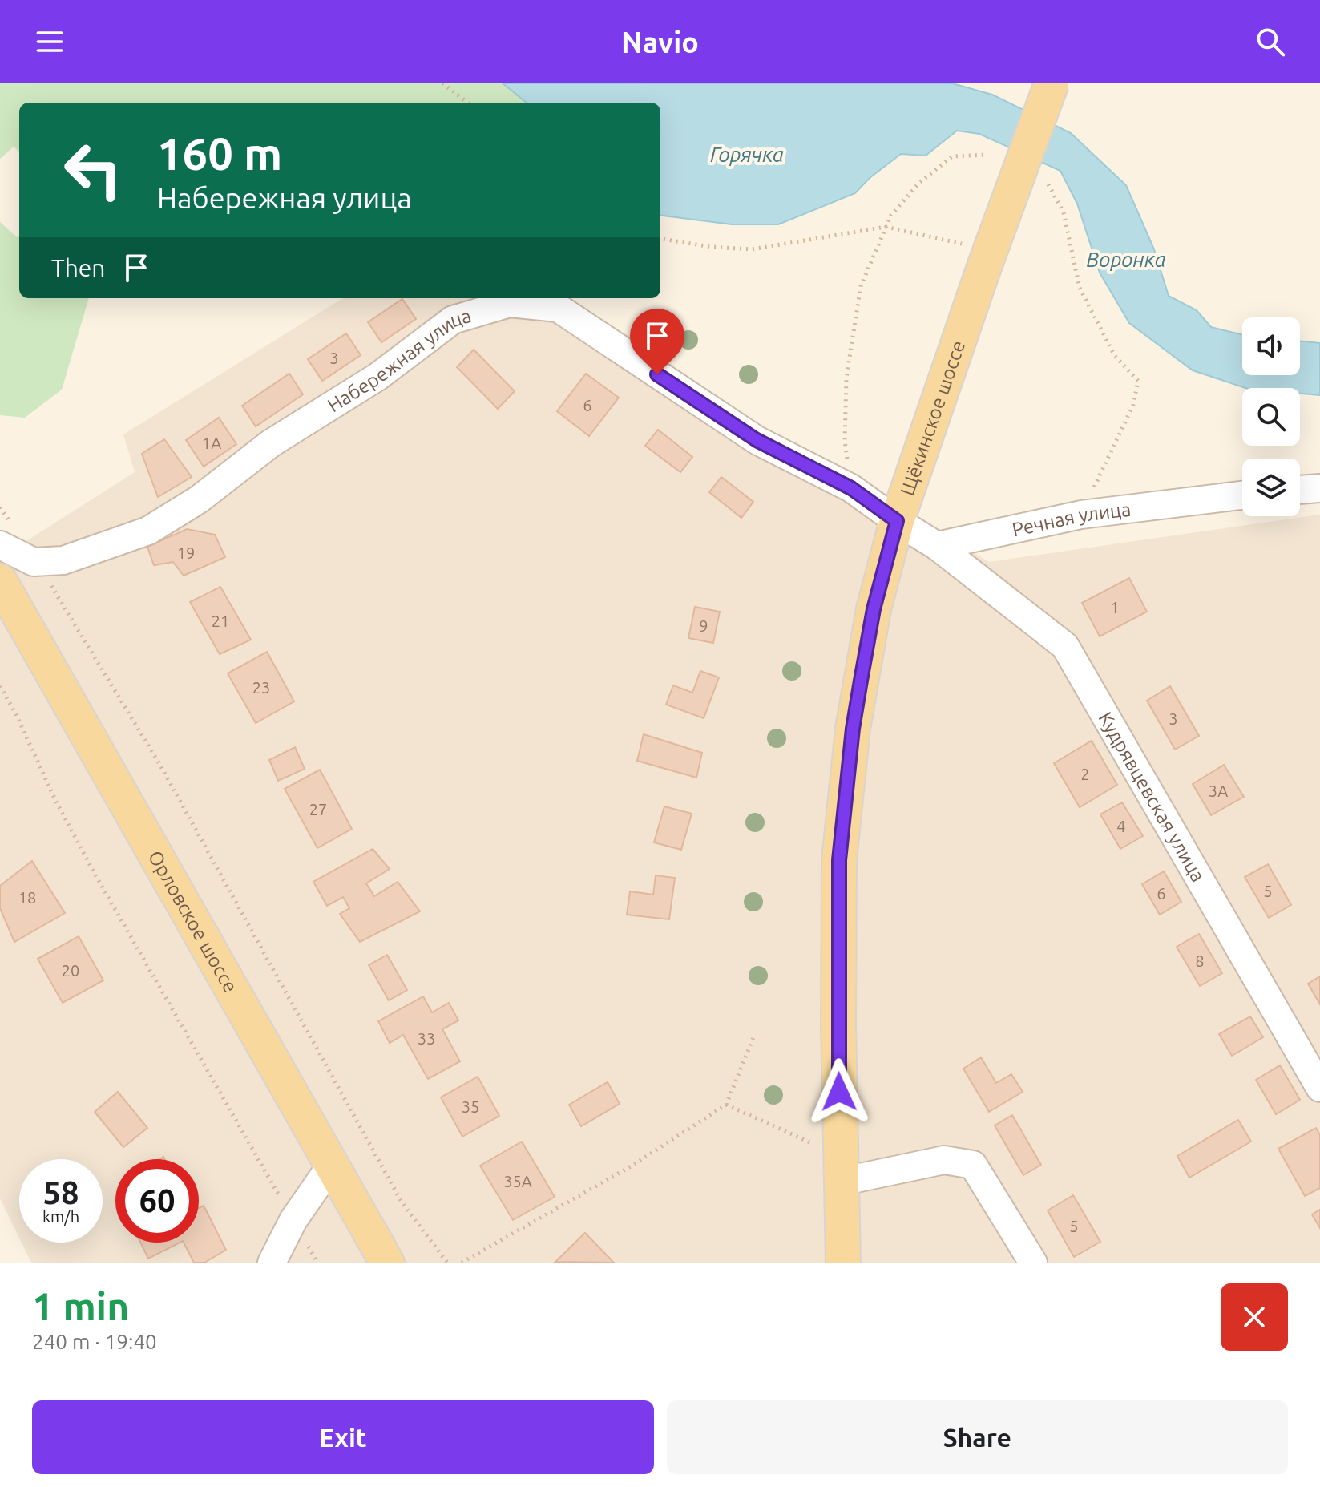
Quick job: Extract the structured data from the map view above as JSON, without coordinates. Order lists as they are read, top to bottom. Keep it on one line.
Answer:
{"streets":{"main road":["Щёкинское шоссе","Орловское шоссе"],"street":["Набережная улица","Речная улица","Кудрявцевская улица"]},"crossings":[["Набережная улица","Щёкинское шоссе"],["Речная улица","Кудрявцевская улица"]],"water":["Горячка","Воронка"],"house_numbers":["3","6","1А","19","1","21","9","23","3","2","3А","27","4","5","6","18","8","20","33","35","35А","5"],"page":{"header":"Navio","turn":["160 m","Набережная улица"],"then":"Then","speed":"58 km/h","limit":"60","heading":["1 min","240 m · 19:40"],"buttons":["Exit","Share"]}}
